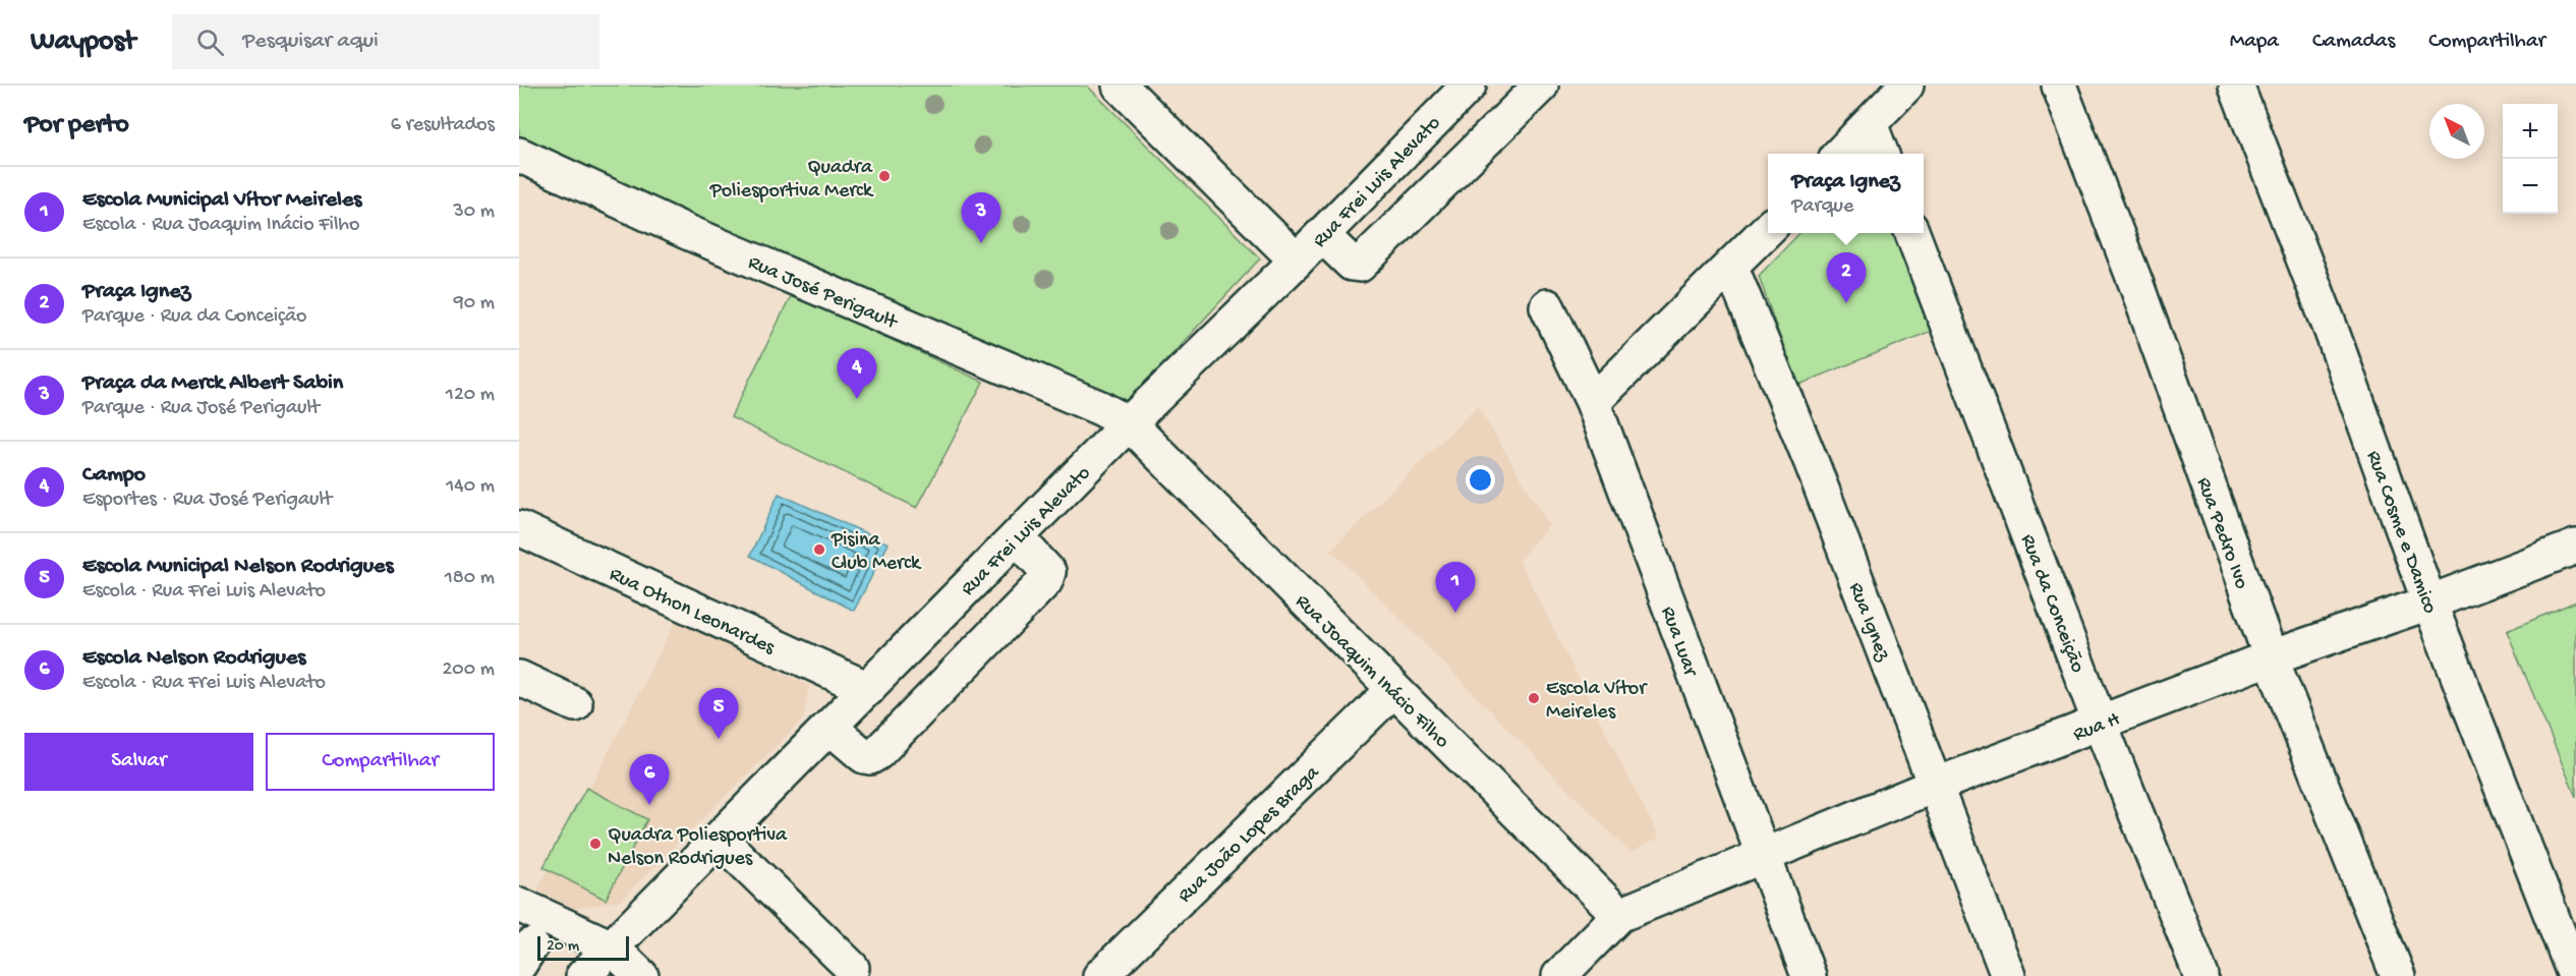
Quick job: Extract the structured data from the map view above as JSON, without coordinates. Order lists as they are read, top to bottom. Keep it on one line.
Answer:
{"streets":{"street":["Rua Frei Luis Alevato","Rua José Perigault","Rua Cosme e Damico","Rua Pedro Ivo","Rua da Conceição","Rua Othon Leonardes","Rua Ignez","Rua Luar","Rua Joaquim Inácio Filho","Rua H","Rua João Lopes Braga"]},"crossings":[["Rua Frei Luis Alevato","Rua José Perigault"],["Rua Frei Luis Alevato","Rua Othon Leonardes"],["Rua Frei Luis Alevato","Rua Joaquim Inácio Filho"],["Rua José Perigault","Rua Joaquim Inácio Filho"],["Rua Cosme e Damico","Rua H"],["Rua Pedro Ivo","Rua H"],["Rua da Conceição","Rua H"],["Rua Ignez","Rua H"],["Rua Luar","Rua H"],["Rua Joaquim Inácio Filho","Rua H"],["Rua Joaquim Inácio Filho","Rua João Lopes Braga"]],"places":["Quadra Poliesportiva Merck","Pisina Club Merck","Escola Vítor Meireles","Quadra Poliesportiva Nelson Rodrigues"],"scale_bar":"20 m","north":"top left","page":{"header":"Waypost","search":"Pesquisar aqui","nav":["Mapa","Camadas","Compartilhar"],"heading":["Por perto","6 resultados"],"map_buttons":["+","−"],"popup":["Praça Ignez","Parque"],"list":[{"mark":"1","name":"Escola Municipal Vítor Meireles","note":"Escola · Rua Joaquim Inácio Filho","value":"30 m"},{"mark":"2","name":"Praça Ignez","note":"Parque · Rua da Conceição","value":"90 m"},{"mark":"3","name":"Praça da Merck Albert Sabin","note":"Parque · Rua José Perigault","value":"120 m"},{"mark":"4","name":"Campo","note":"Esportes · Rua José Perigault","value":"140 m"},{"mark":"5","name":"Escola Municipal Nelson Rodrigues","note":"Escola · Rua Frei Luis Alevato","value":"180 m"},{"mark":"6","name":"Escola Nelson Rodrigues","note":"Escola · Rua Frei Luis Alevato","value":"200 m"}],"pins":["3","2","4","1","5","6"],"buttons":["Salvar","Compartilhar"],"scale":"20 m"}}
